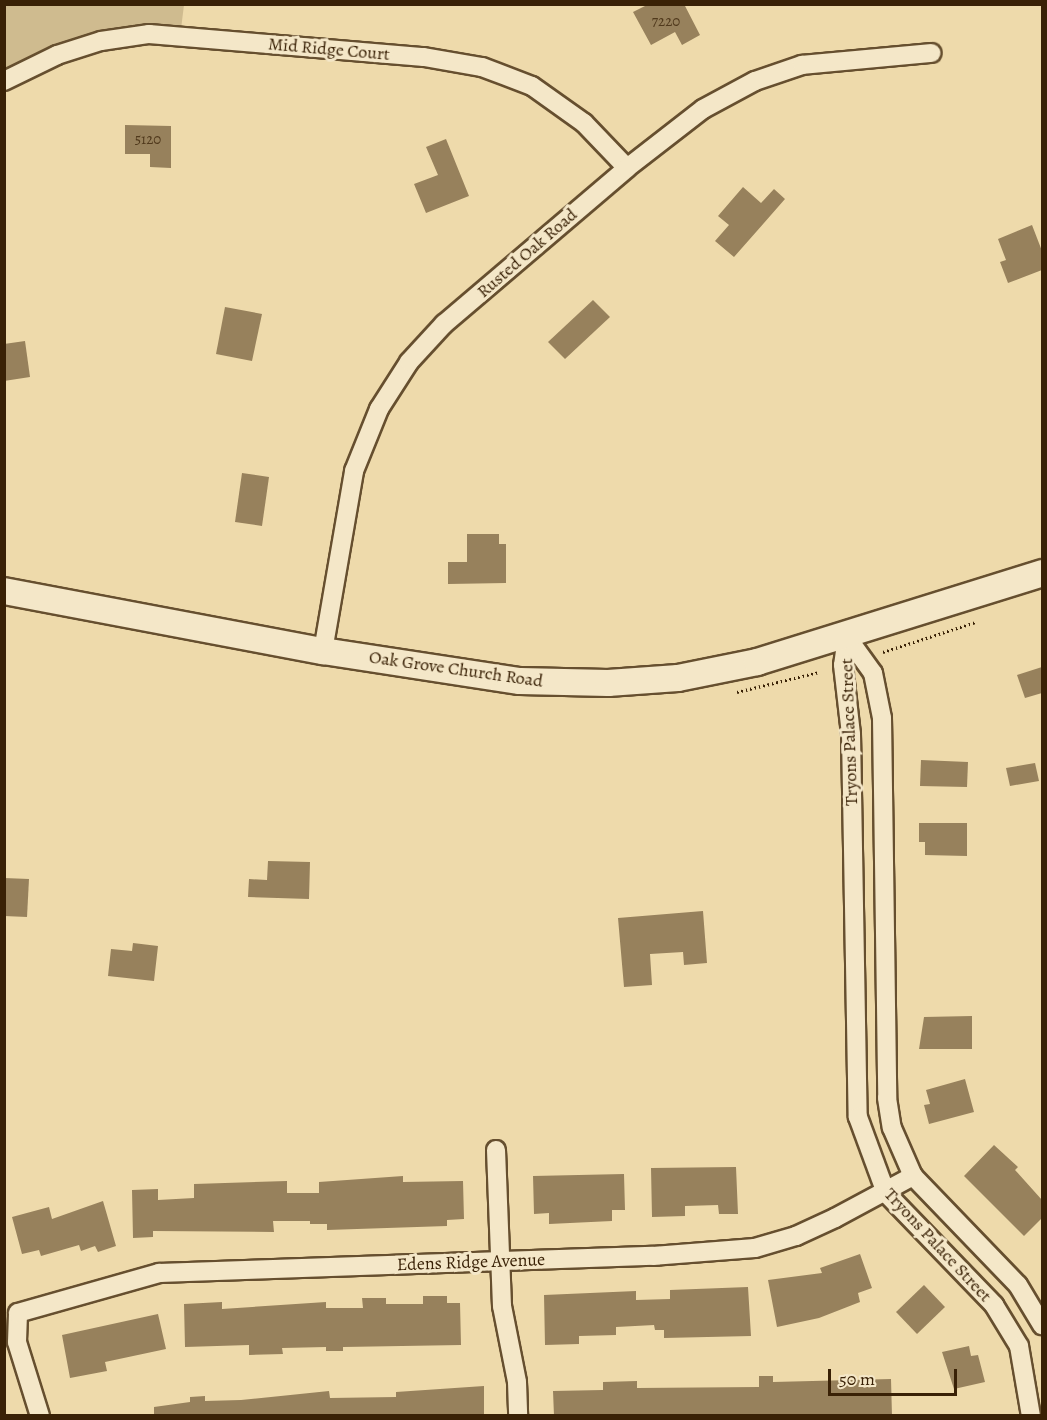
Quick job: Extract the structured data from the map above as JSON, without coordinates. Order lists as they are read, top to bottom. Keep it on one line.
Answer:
{"streets":{"main road":["Oak Grove Church Road"],"street":["Mid Ridge Court","Rusted Oak Road","Tryons Palace Street","Edens Ridge Avenue"]},"crossings":[["Mid Ridge Court","Rusted Oak Road"],["Rusted Oak Road","Oak Grove Church Road"],["Oak Grove Church Road","Tryons Palace Street"],["Tryons Palace Street","Edens Ridge Avenue"]],"house_numbers":["7220","5120"],"scale_bar":"50 m"}
